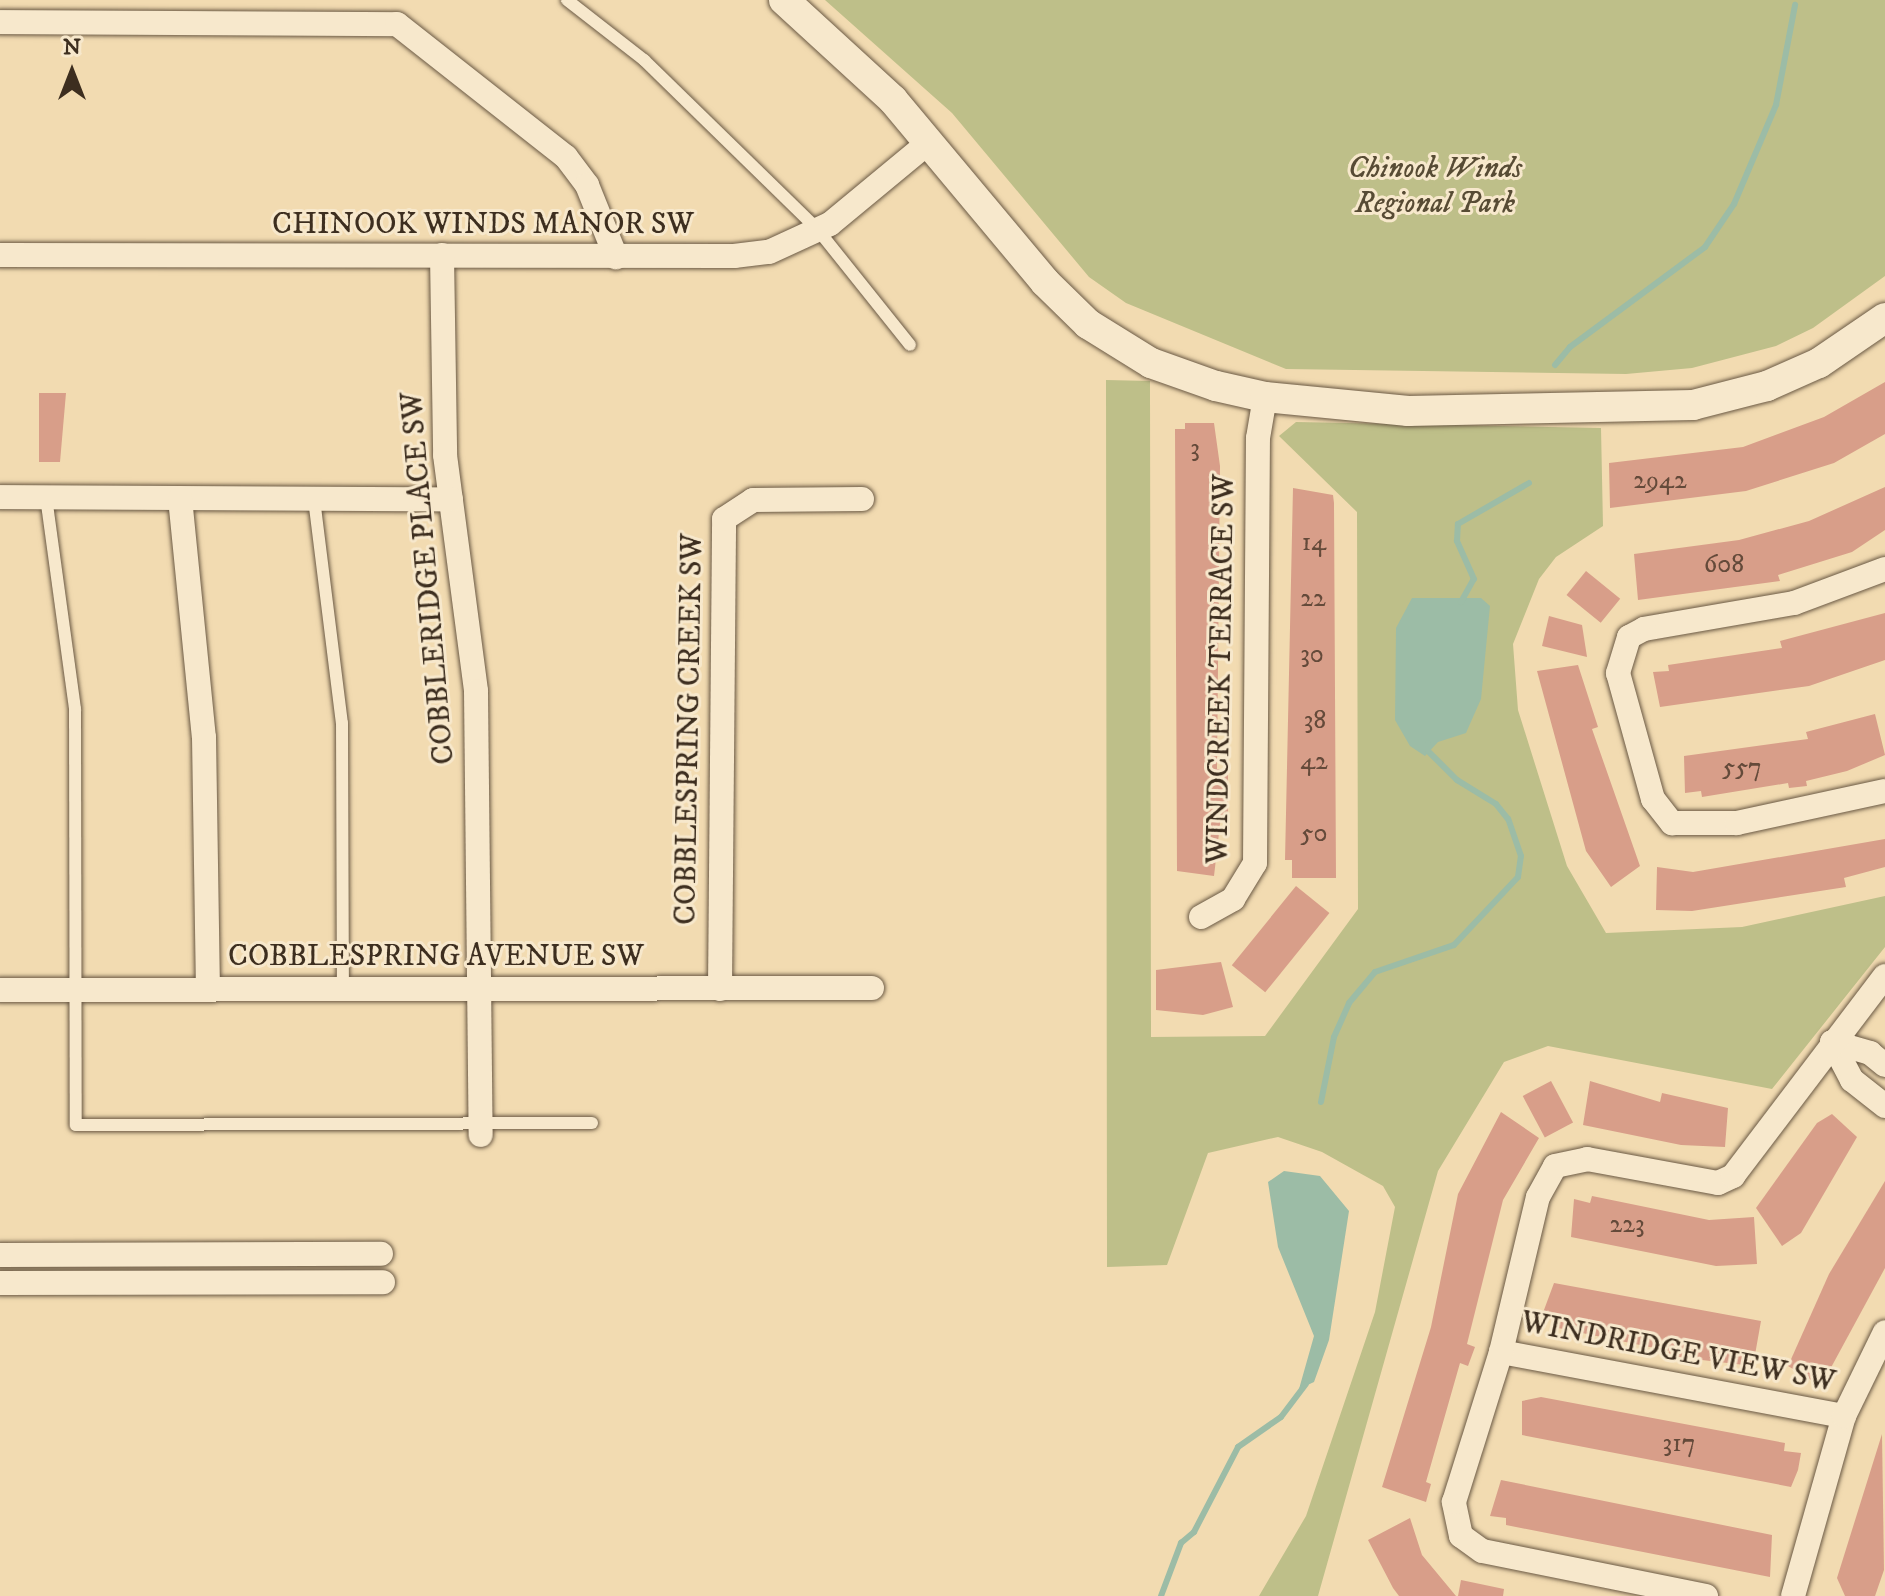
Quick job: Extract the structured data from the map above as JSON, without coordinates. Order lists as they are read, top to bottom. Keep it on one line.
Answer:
{"streets":{"street":["CHINOOK WINDS MANOR SW","COBBLERIDGE PLACE SW","WINDCREEK TERRACE SW","COBBLESPRING CREEK SW","COBBLESPRING AVENUE SW","WINDRIDGE VIEW SW"]},"crossings":[["CHINOOK WINDS MANOR SW","COBBLERIDGE PLACE SW"],["COBBLERIDGE PLACE SW","COBBLESPRING AVENUE SW"],["COBBLESPRING CREEK SW","COBBLESPRING AVENUE SW"]],"parks":["Chinook Winds Regional Park"],"house_numbers":["3","2942","14","608","22","30","38","42","557","50","223","317"],"north":"top"}
